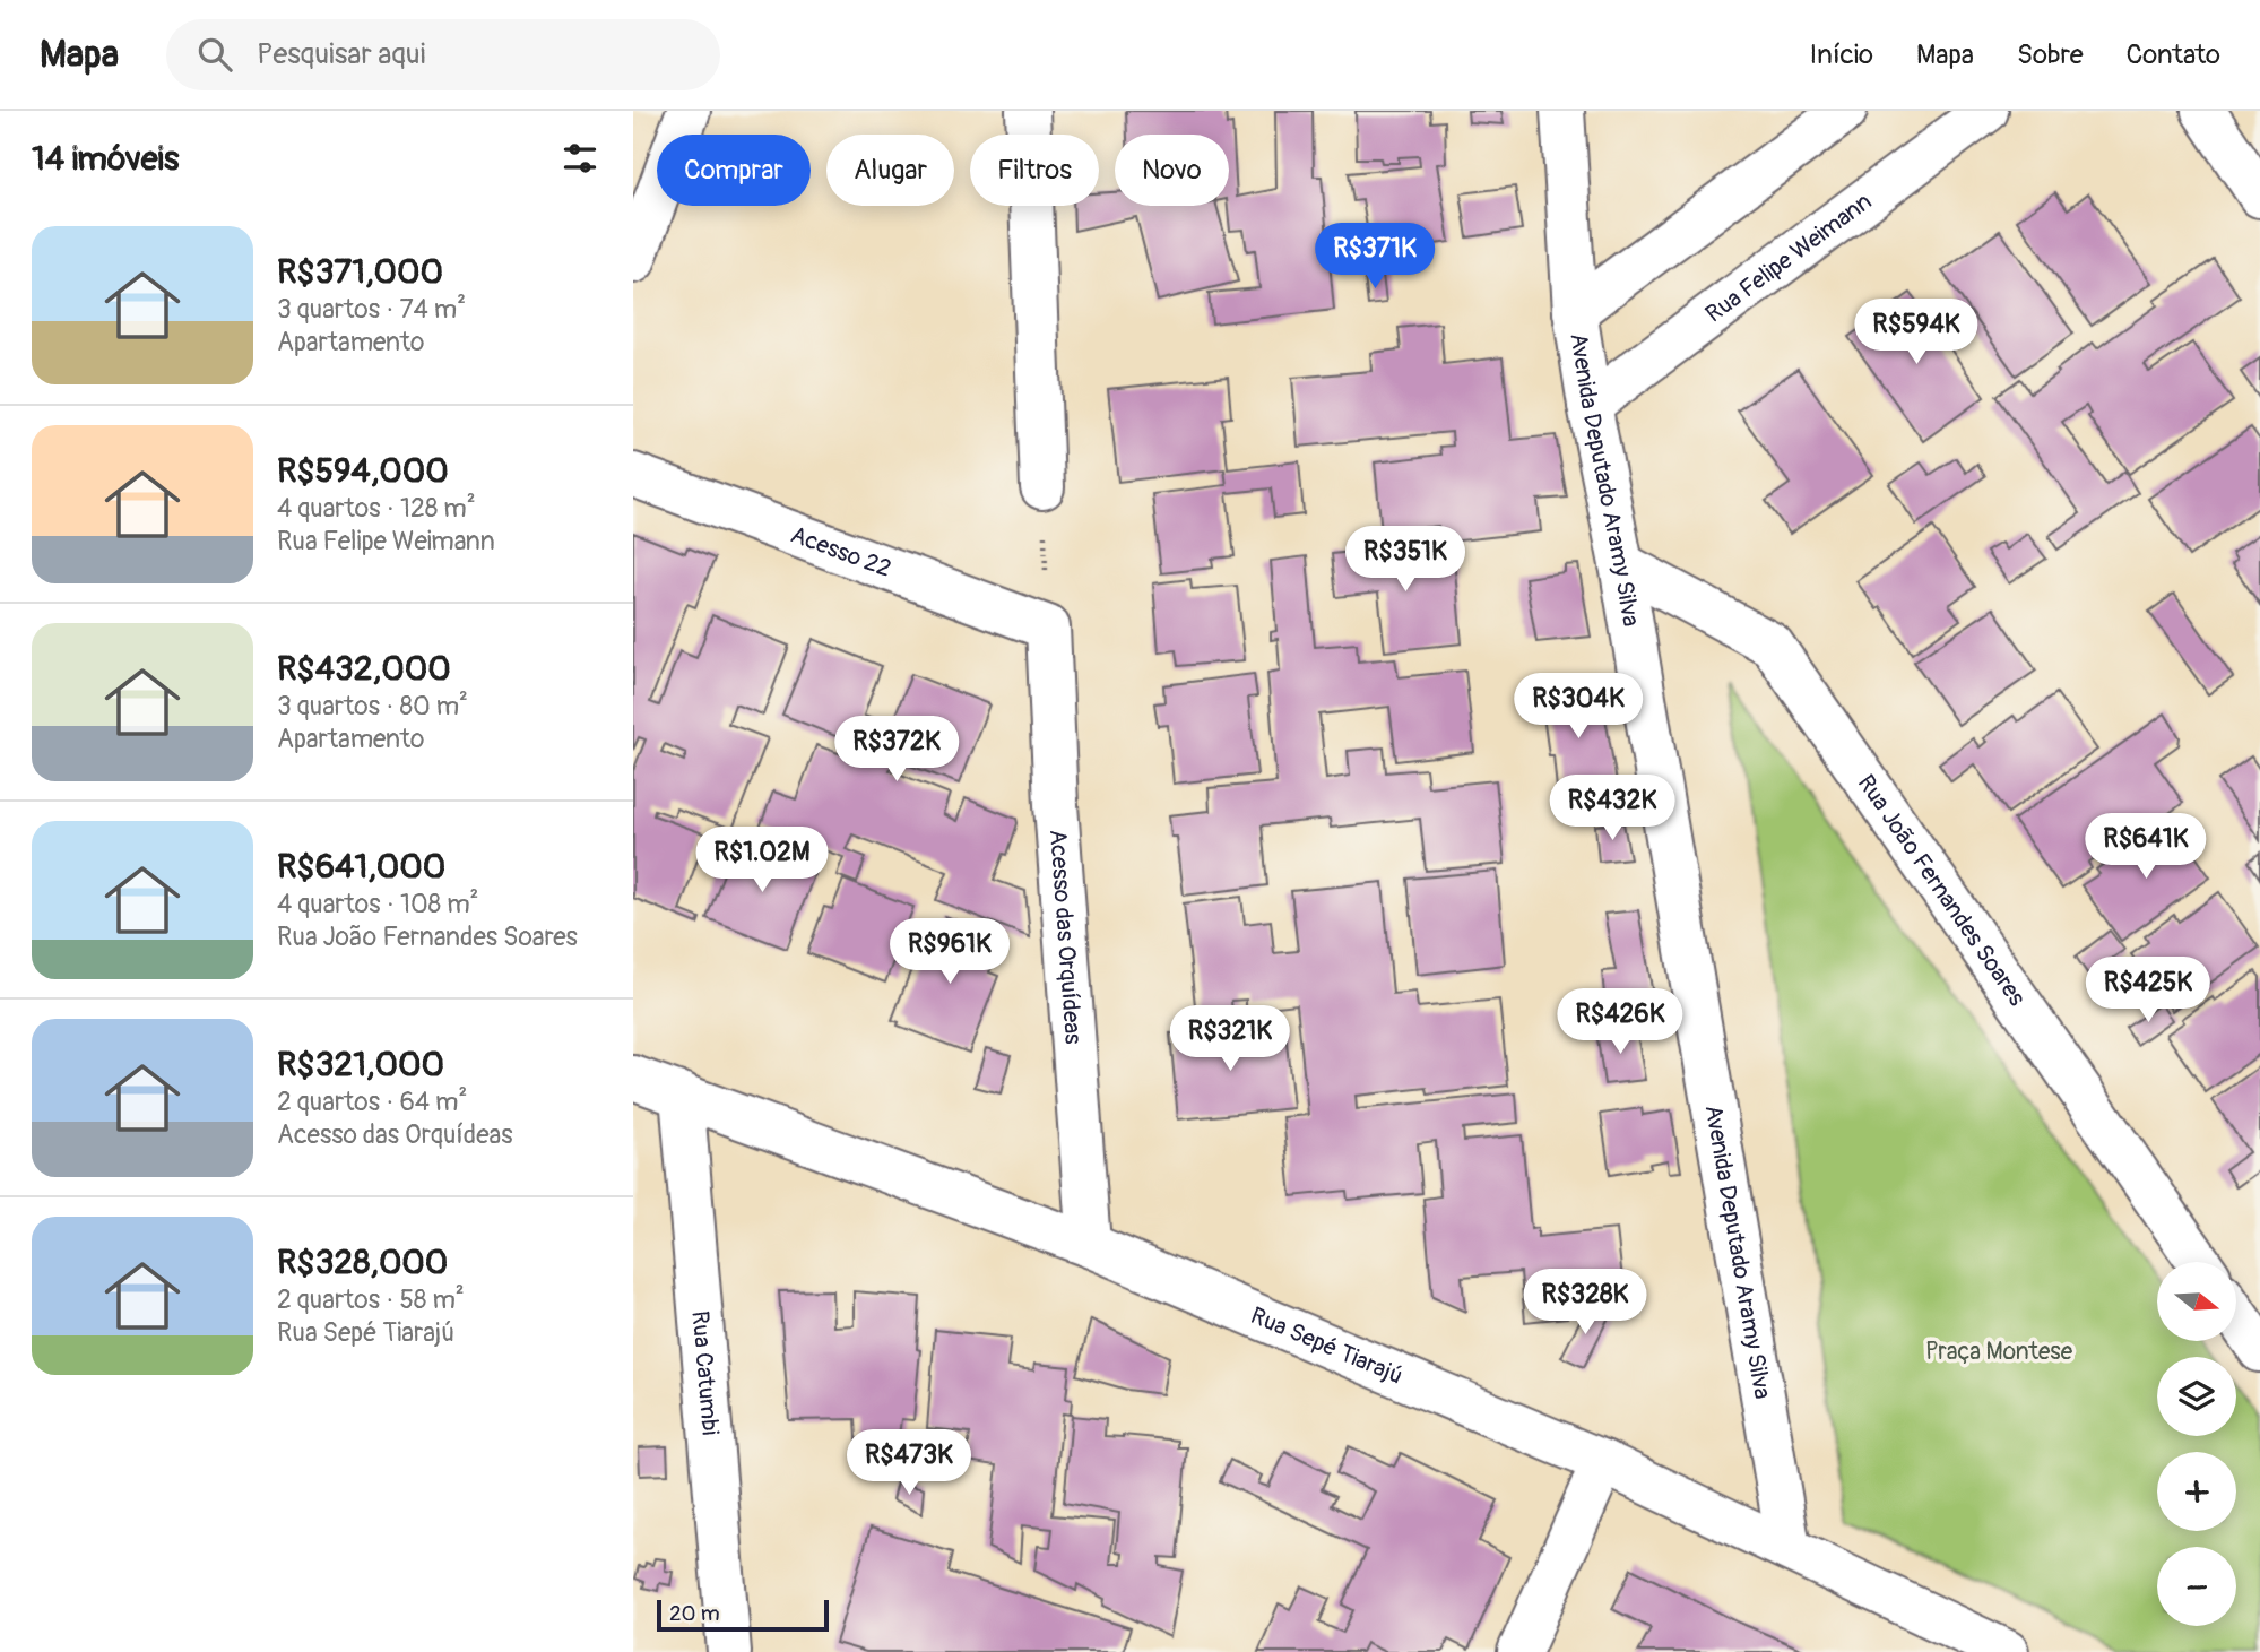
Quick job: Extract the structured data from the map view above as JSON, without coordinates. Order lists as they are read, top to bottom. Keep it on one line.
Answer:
{"streets":{"street":["Rua Felipe Weimann","Avenida Deputado Aramy Silva","Acesso 22","Rua João Fernandes Soares","Acesso das Orquídeas","Rua Sepé Tiarajú","Rua Catumbi"]},"crossings":[["Rua Felipe Weimann","Avenida Deputado Aramy Silva"],["Avenida Deputado Aramy Silva","Rua João Fernandes Soares"],["Avenida Deputado Aramy Silva","Rua Sepé Tiarajú"],["Acesso 22","Acesso das Orquídeas"],["Acesso das Orquídeas","Rua Sepé Tiarajú"],["Rua Sepé Tiarajú","Rua Catumbi"]],"parks":["Praça Montese"],"scale_bar":"20 m","north":"right","page":{"header":"Mapa","search":"Pesquisar aqui","nav":["Início","Mapa","Sobre","Contato"],"heading":"14 imóveis","chip":["Comprar","Alugar","Filtros","Novo"],"list":[{"name":"R$371,000","note":"3 quartos · 74 m² · Apartamento"},{"name":"R$594,000","note":"4 quartos · 128 m² · Rua Felipe Weimann"},{"name":"R$432,000","note":"3 quartos · 80 m² · Apartamento"},{"name":"R$641,000","note":"4 quartos · 108 m² · Rua João Fernandes Soares"},{"name":"R$321,000","note":"2 quartos · 64 m² · Acesso das Orquídeas"},{"name":"R$328,000","note":"2 quartos · 58 m² · Rua Sepé Tiarajú"}],"price":["R$371K","R$594K","R$351K","R$304K","R$372K","R$432K","R$641K","R$1.02M","R$961K","R$425K","R$426K","R$321K","R$328K","R$473K"],"map_buttons":["+","−"],"scale":"20 m"}}
